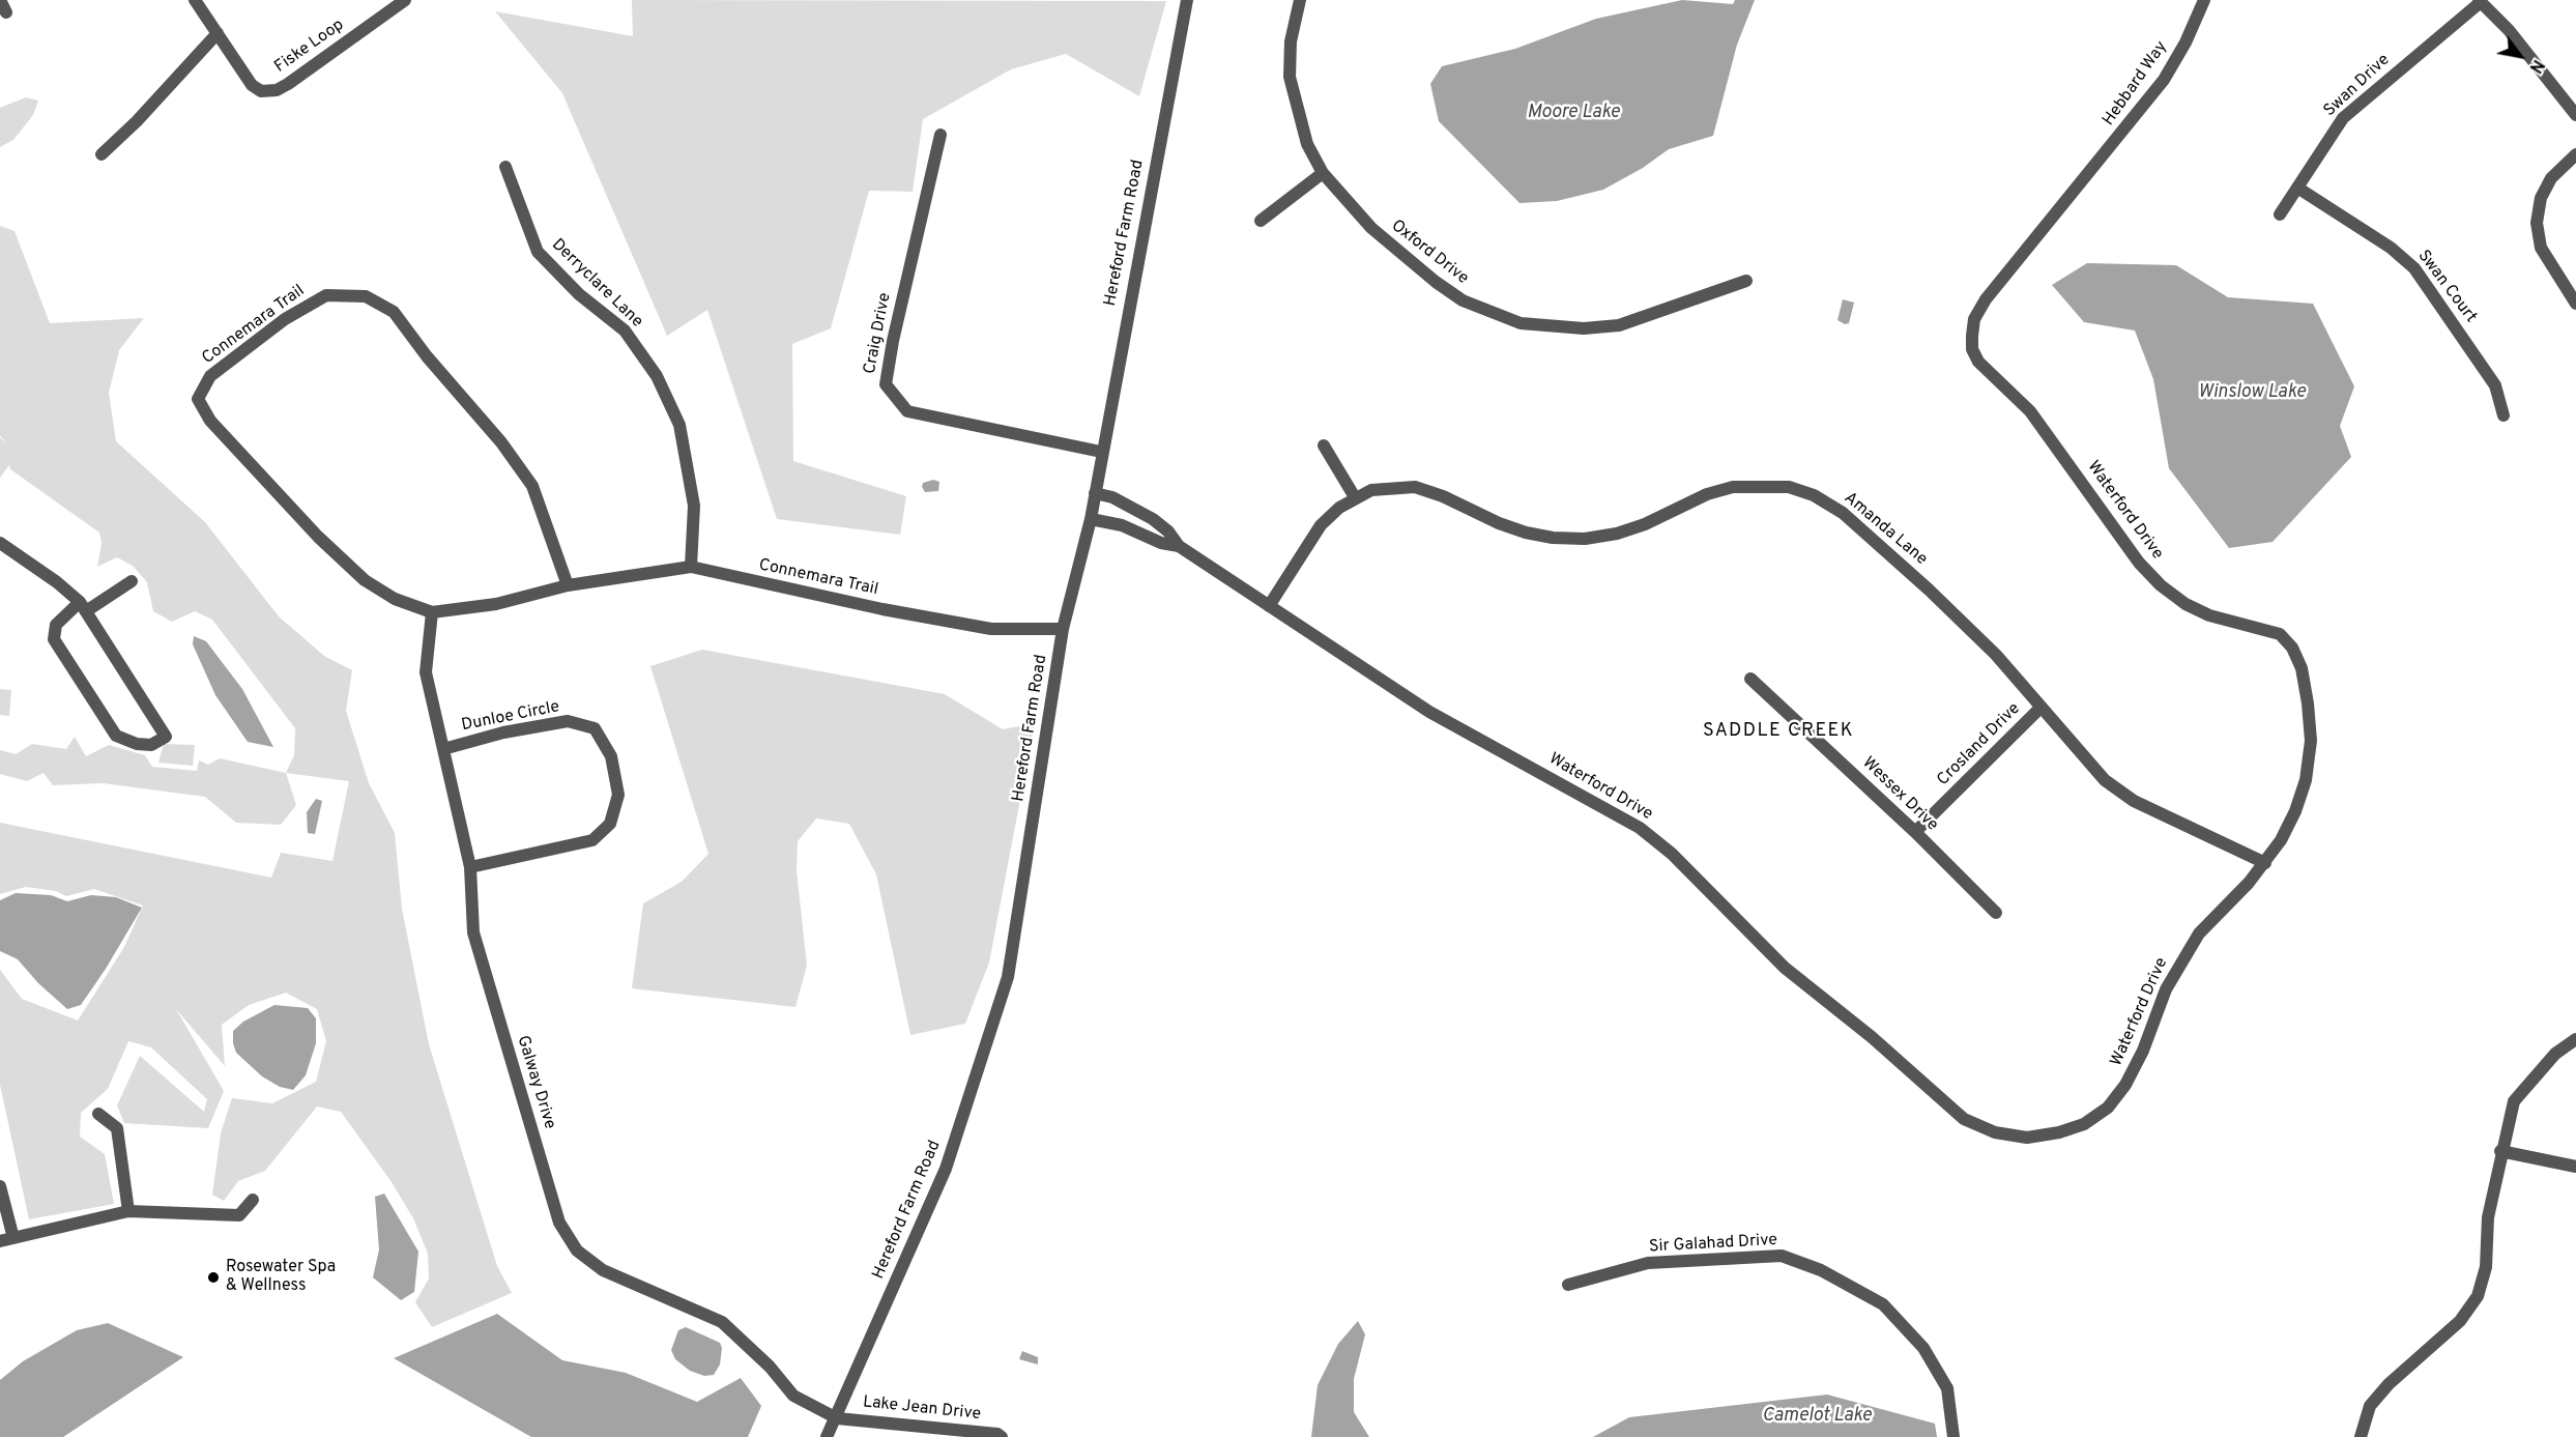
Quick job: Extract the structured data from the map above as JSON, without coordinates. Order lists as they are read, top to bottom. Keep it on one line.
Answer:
{"streets":{"street":["Fiske Loop","Hebbard Way","Swan Drive","Hereford Farm Road","Oxford Drive","Derryclare Lane","Swan Court","Connemara Trail","Craig Drive","Waterford Drive","Amanda Lane","Dunloe Circle","Crosland Drive","Wessex Drive","Galway Drive","Sir Galahad Drive","Lake Jean Drive"]},"crossings":[["Hebbard Way","Waterford Drive"],["Swan Drive","Swan Court"],["Hereford Farm Road","Connemara Trail"],["Hereford Farm Road","Craig Drive"],["Hereford Farm Road","Waterford Drive"],["Hereford Farm Road","Galway Drive"],["Hereford Farm Road","Lake Jean Drive"],["Derryclare Lane","Connemara Trail"],["Connemara Trail","Galway Drive"],["Waterford Drive","Amanda Lane"],["Amanda Lane","Crosland Drive"],["Dunloe Circle","Galway Drive"],["Crosland Drive","Wessex Drive"],["Galway Drive","Lake Jean Drive"]],"districts":["SADDLE CREEK"],"water":["Moore Lake","Winslow Lake","Camelot Lake"],"places":["Rosewater Spa & Wellness"],"north":"bottom right"}
